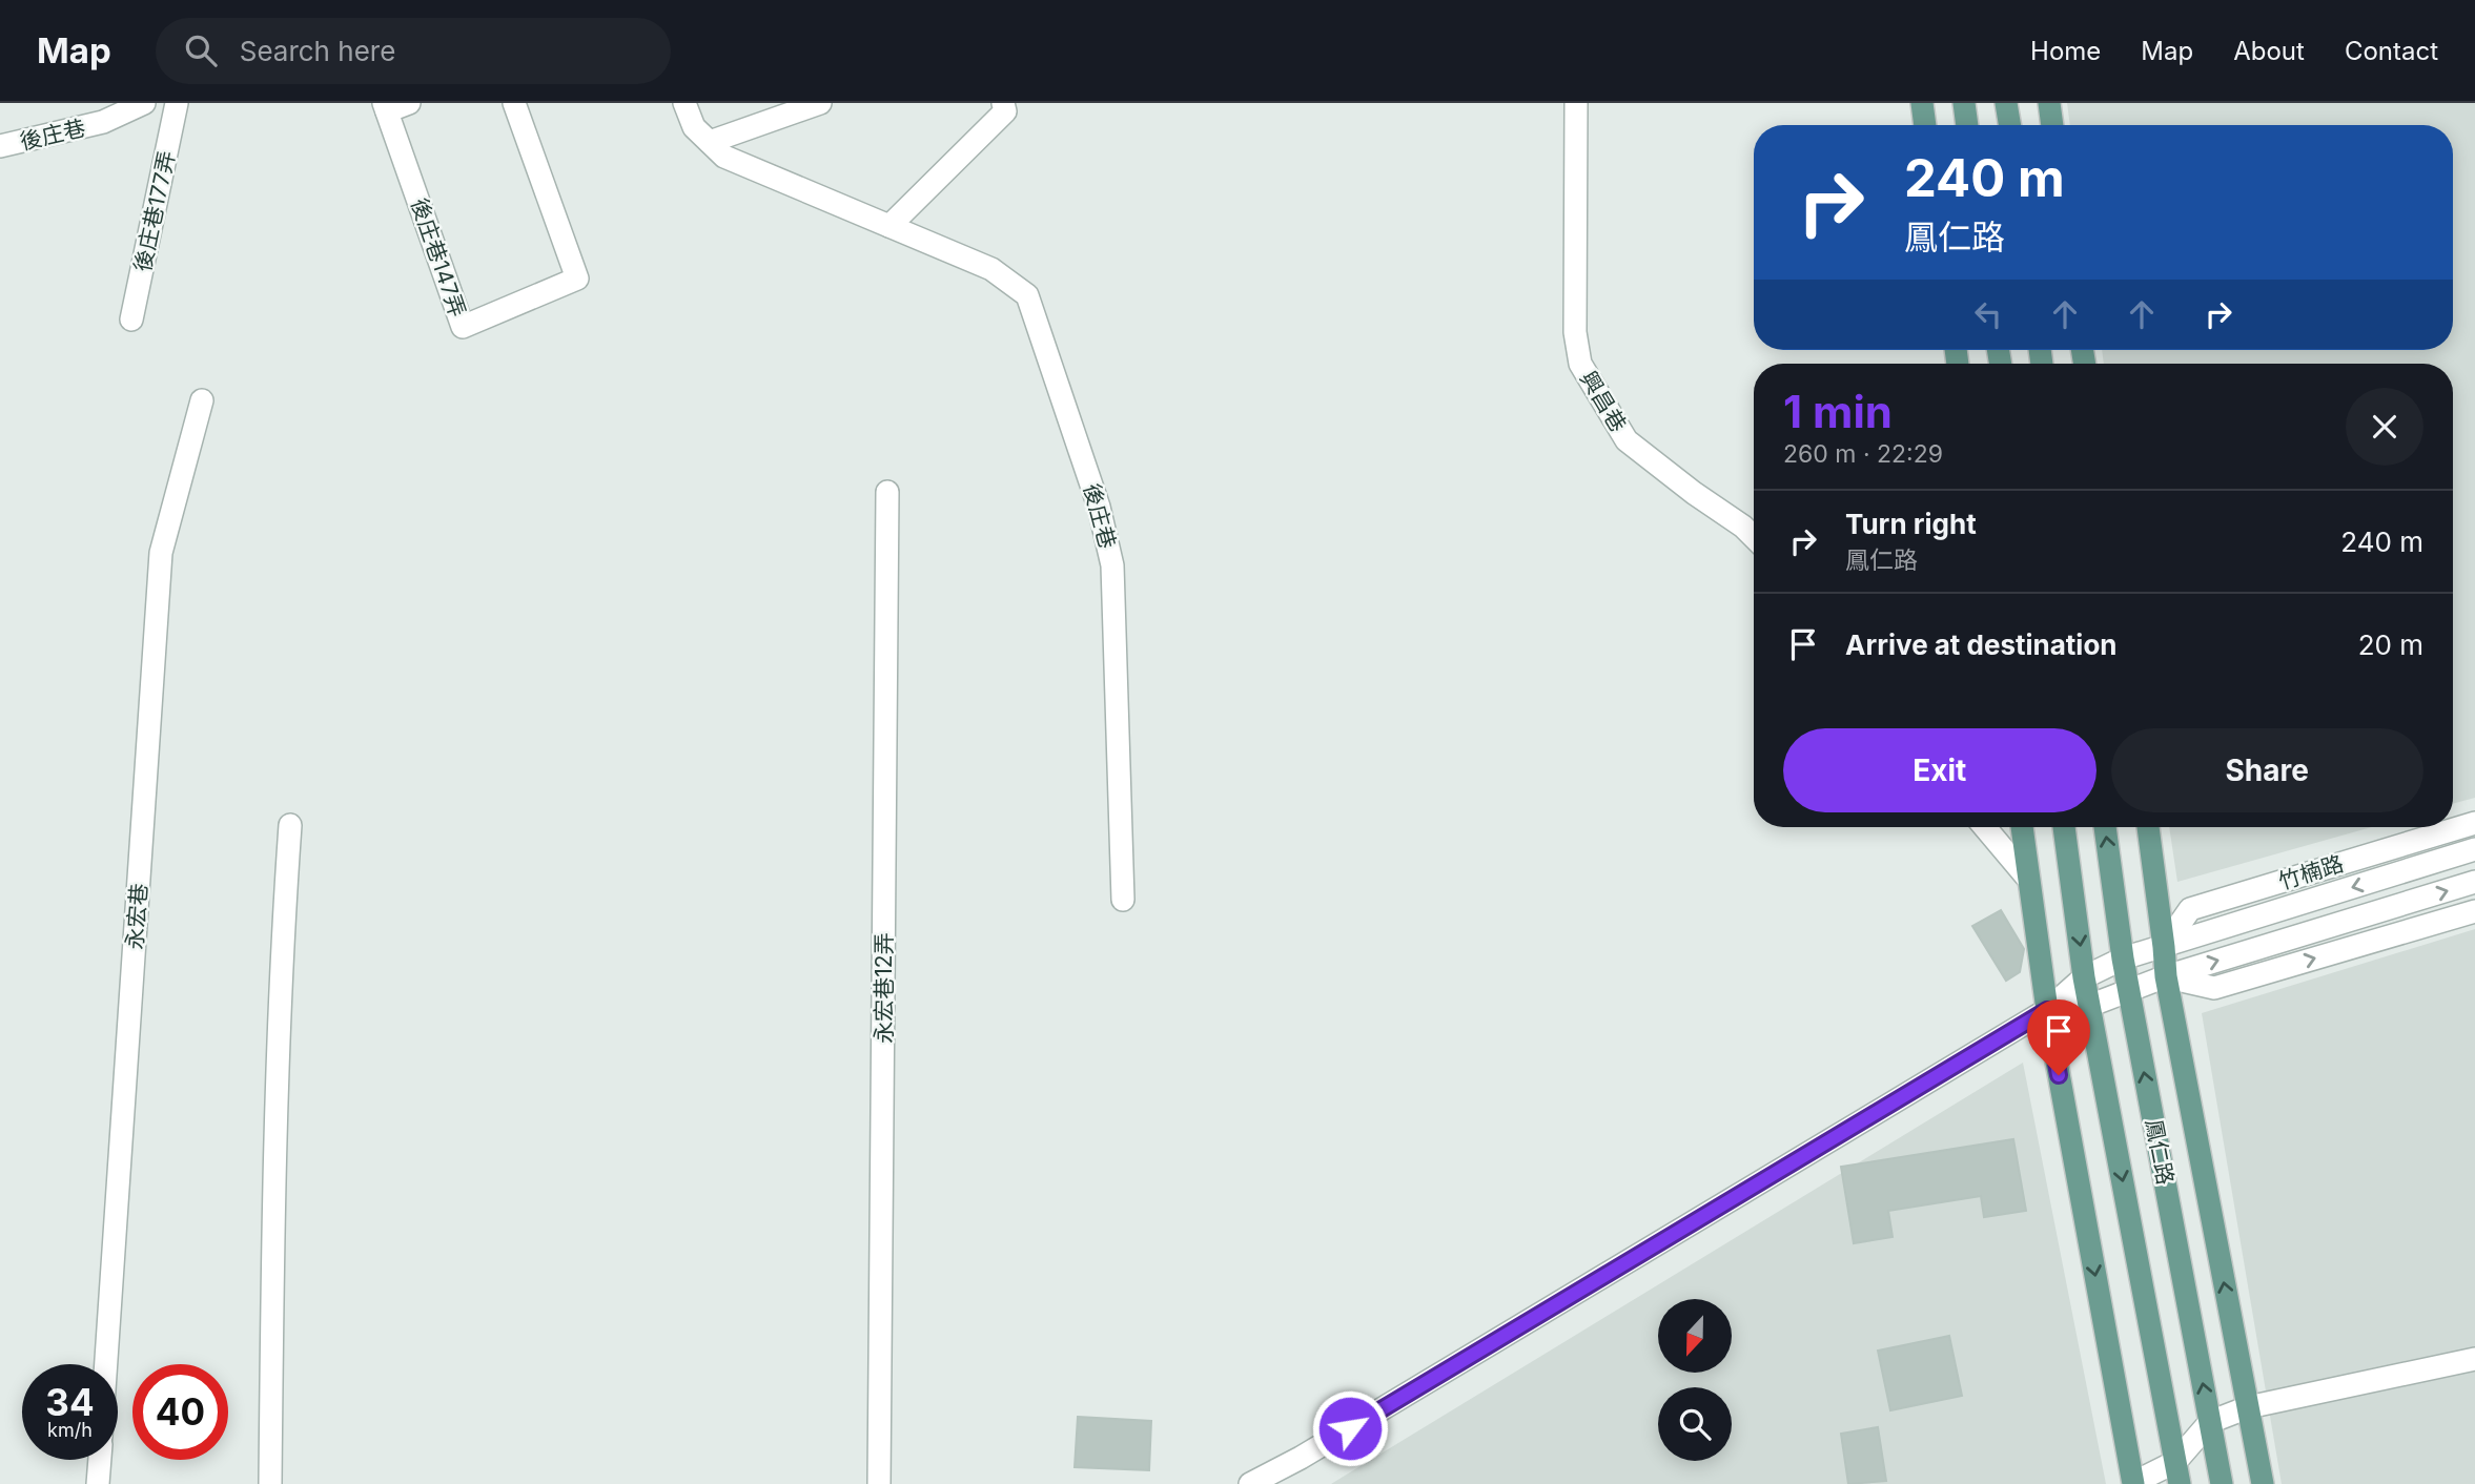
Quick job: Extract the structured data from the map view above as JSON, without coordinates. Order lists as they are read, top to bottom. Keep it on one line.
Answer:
{"streets":{"main road":["鳳仁路"],"street":["後庄巷","後庄巷177弄","後庄巷147弄","興昌巷","竹楠路","永宏巷","永宏巷12弄"]},"crossings":[["竹楠路","鳳仁路"]],"north":"bottom","page":{"header":"Map","search":"Search here","nav":["Home","Map","About","Contact"],"turn":["240 m","鳳仁路"],"heading":["1 min","260 m · 22:29"],"list":[{"name":"Turn right","note":"鳳仁路","value":"240 m"},{"name":"Arrive at destination","value":"20 m"}],"buttons":["Exit","Share"],"speed":"34 km/h","limit":"40"}}
